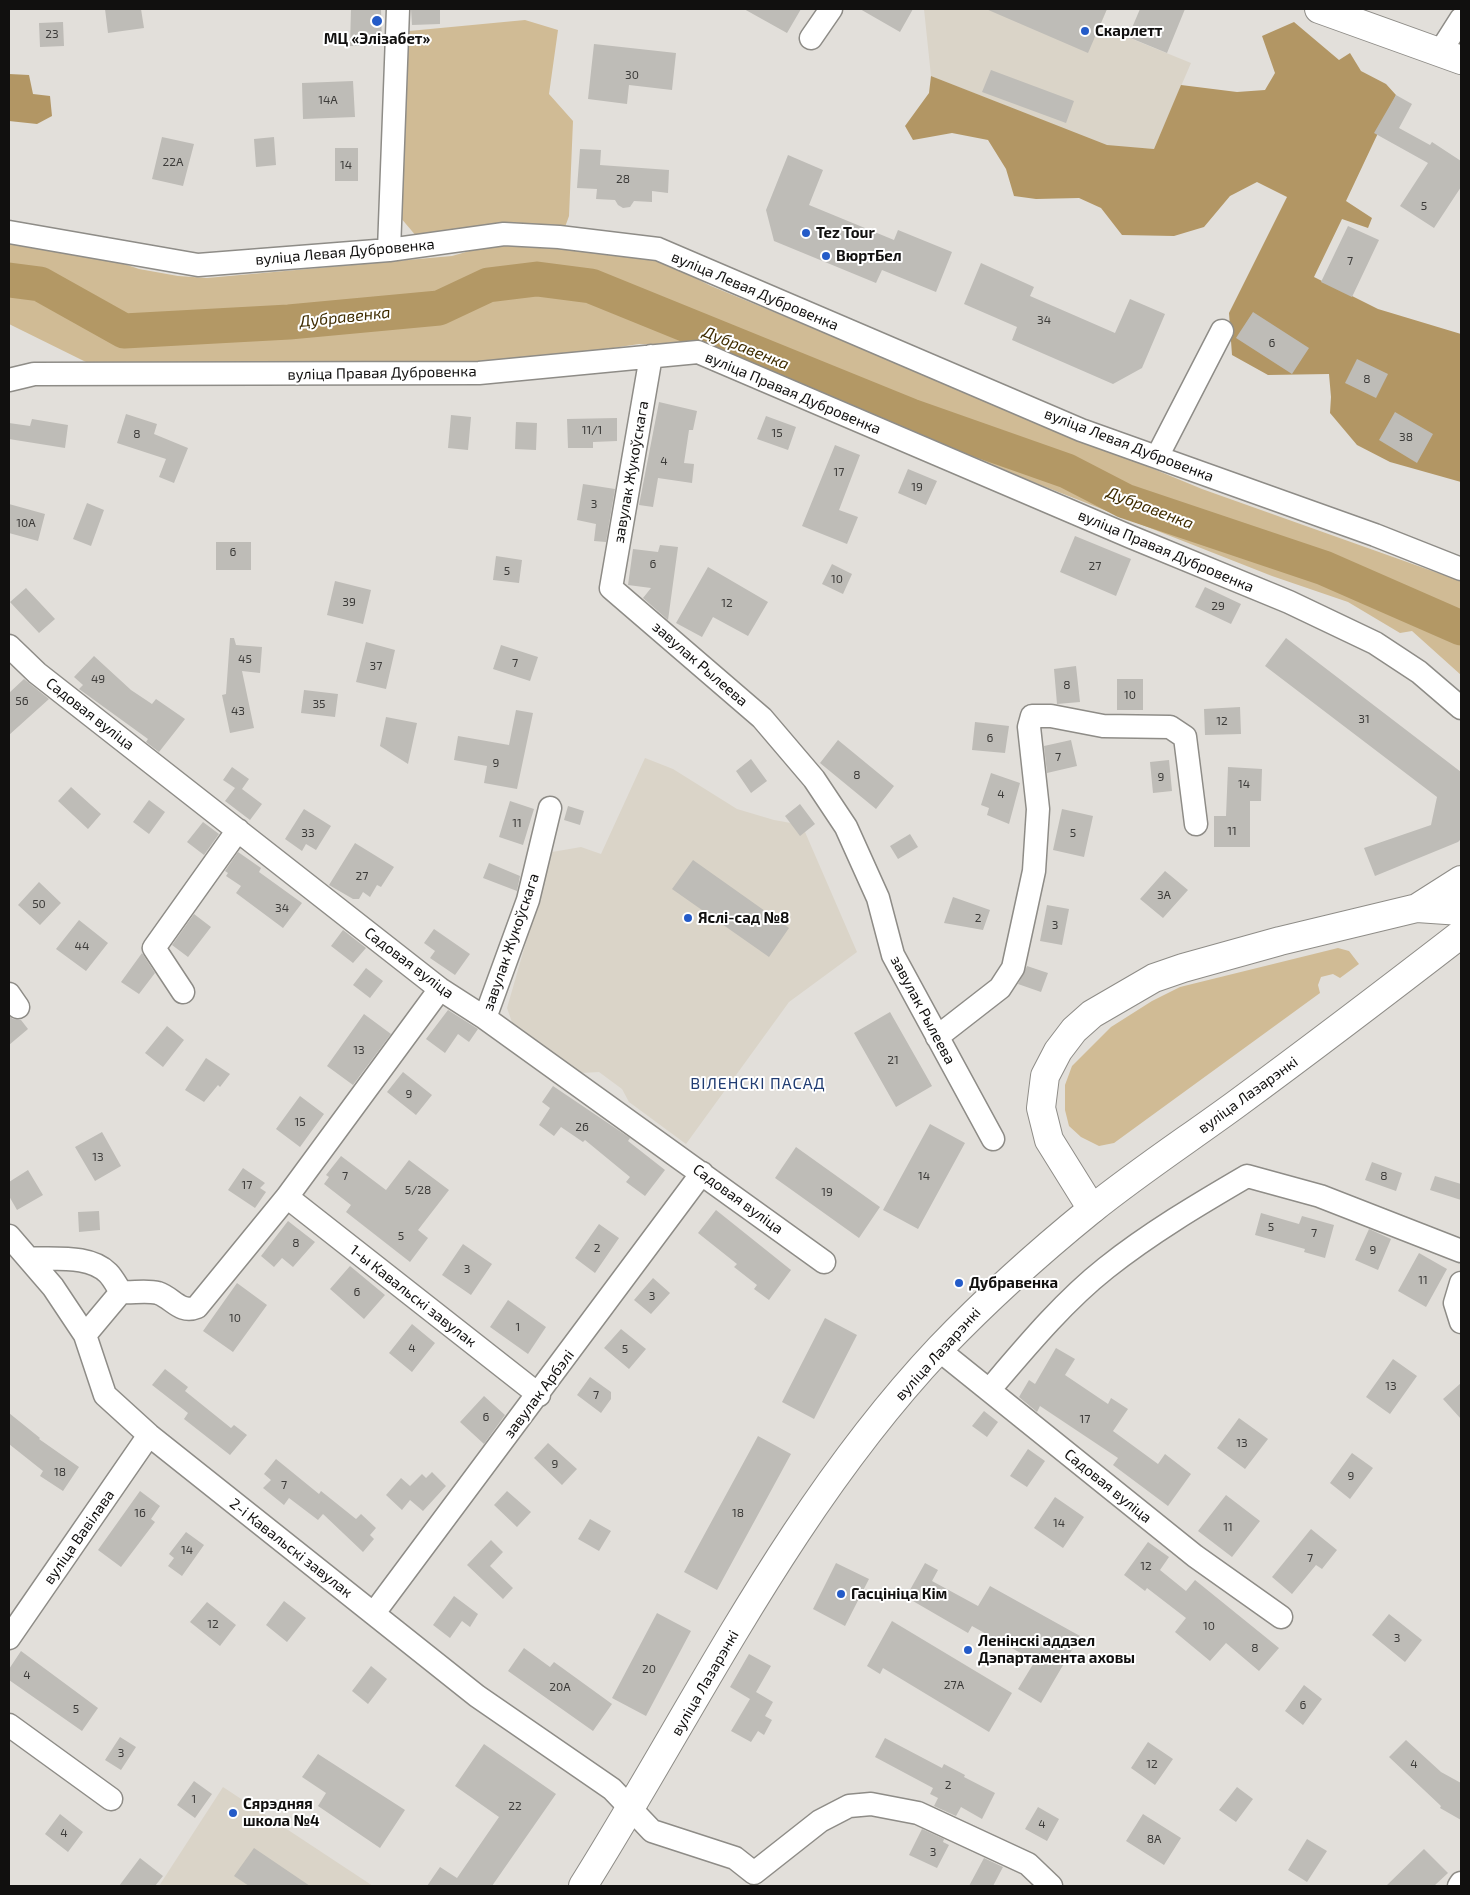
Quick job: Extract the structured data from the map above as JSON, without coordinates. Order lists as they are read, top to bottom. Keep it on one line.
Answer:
{"streets":{"main road":["вуліца Лазарэнкі"],"street":["вуліца Левая Дубровенка","вуліца Правая Дубровенка","завулак Жукоўскага","завулак Рылеева","Садовая вуліца","1-ы Кавальскі завулак","завулак Арбэлі","вуліца Вавілава","2-і Кавальскі завулак"]},"crossings":[["вуліца Правая Дубровенка","завулак Жукоўскага"],["завулак Жукоўскага","завулак Рылеева"],["завулак Жукоўскага","Садовая вуліца"],["Садовая вуліца","вуліца Лазарэнкі"],["Садовая вуліца","завулак Арбэлі"],["вуліца Лазарэнкі","2-і Кавальскі завулак"],["1-ы Кавальскі завулак","завулак Арбэлі"],["завулак Арбэлі","2-і Кавальскі завулак"],["вуліца Вавілава","2-і Кавальскі завулак"]],"districts":["ВІЛЕНСКІ ПАСАД"],"water":["Дубравенка"],"places":["МЦ «Элізабет»","Скарлетт","Tez Tour","ВюртБел","Яслі-сад №8","Дубравенка","Гасцініца Кім","Ленінскі аддзел Дэпартамента аховы","Сярэдняя школа №4"],"house_numbers":["23","30","14А","22А","14","28","5","7","34","6","8","11/1","15","8","38","4","17","19","3","10А","6","6","27","5","10","39","12","29","45","7","37","49","8","10","56","35","43","31","12","6","7","9","8","9","14","4","11","11","33","5","27","3А","50","34","2","3","44","13","21","9","15","26","13","7","14","8","17","5/28","19","5","7","5","8","2","9","3","11","6","3","10","1","4","5","13","7","6","17","13","9","18","9","7","16","18","14","11","14","7","12","12","10","3","8","20","4","27А","20А","6","5","3","12","4","2","1","22","4","4","8А","3"]}
